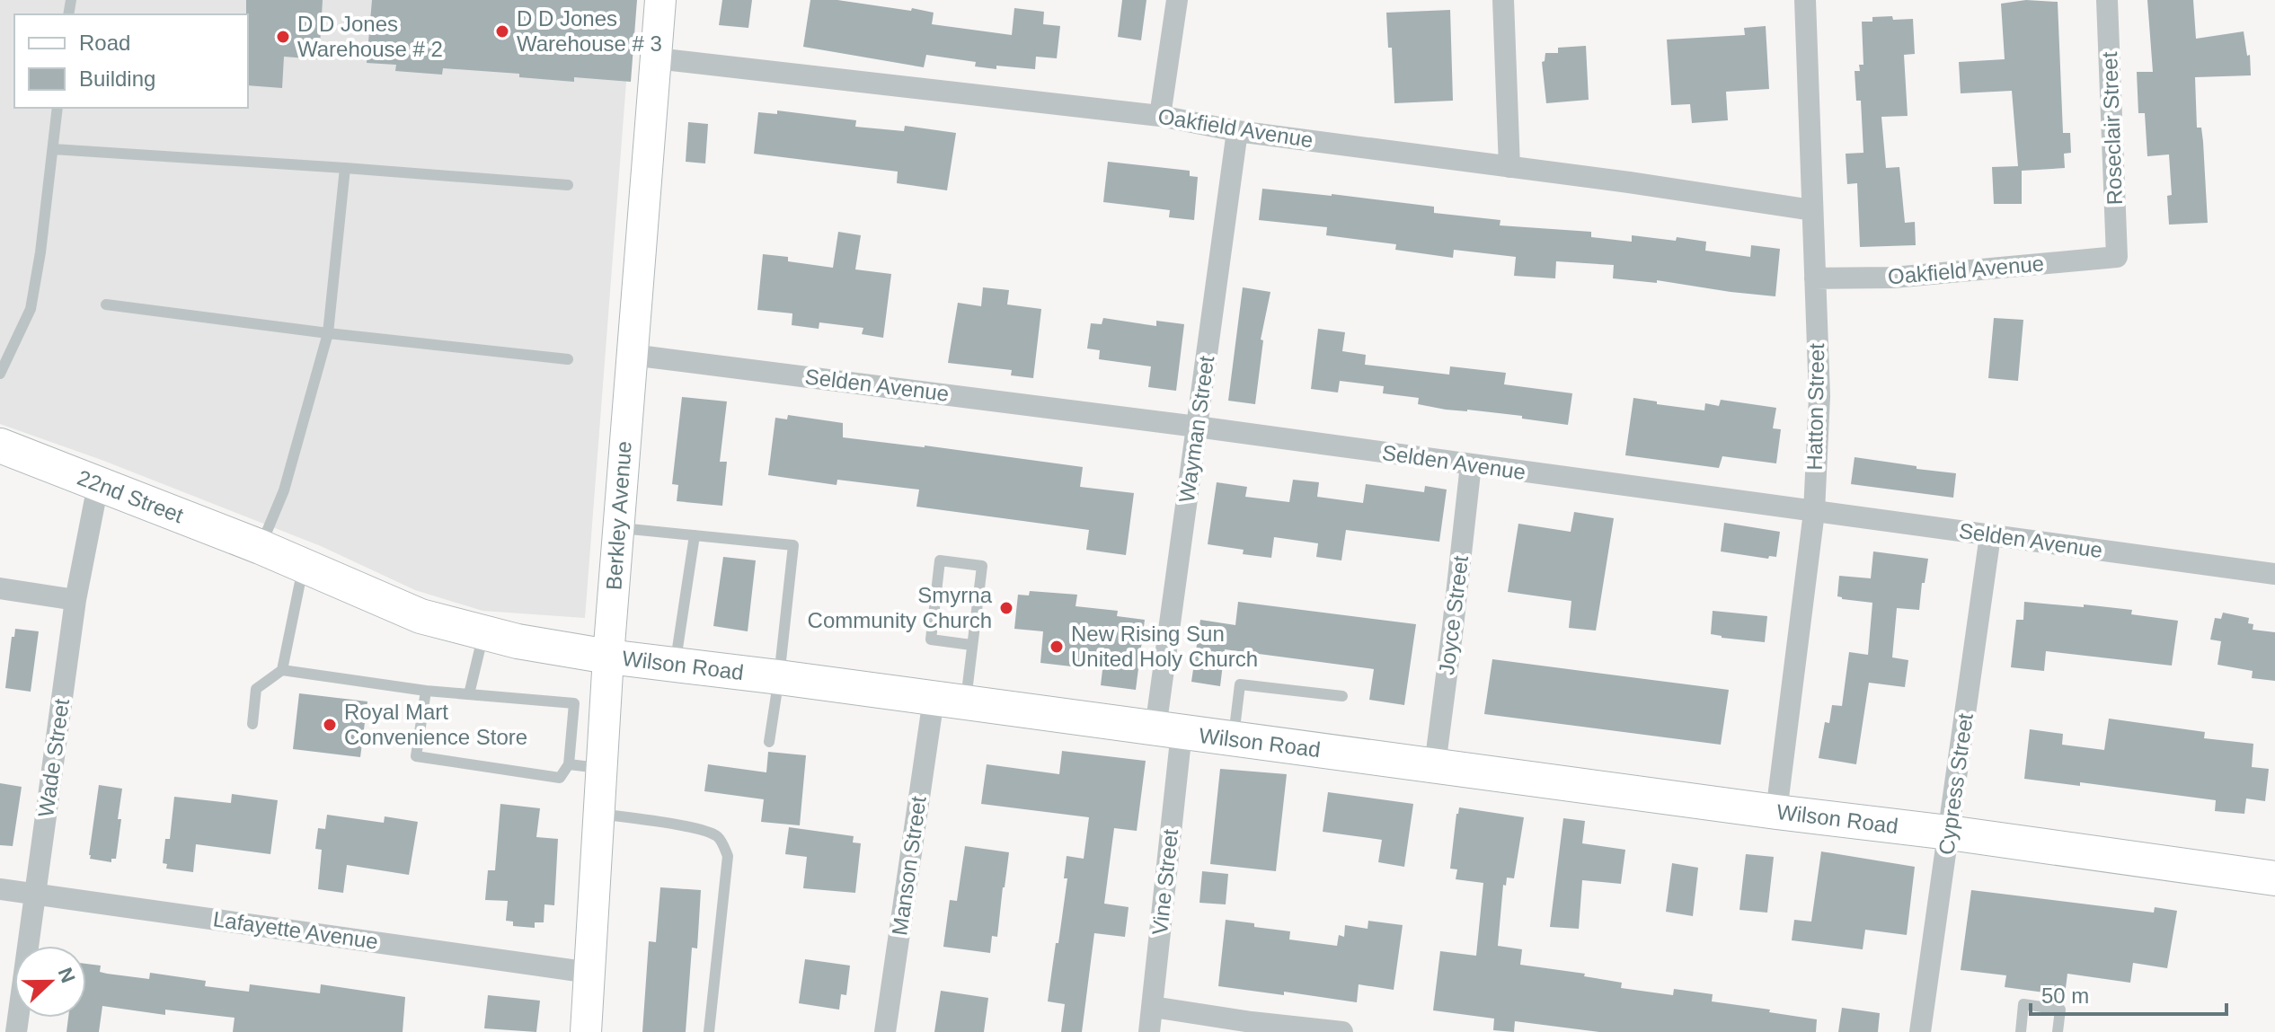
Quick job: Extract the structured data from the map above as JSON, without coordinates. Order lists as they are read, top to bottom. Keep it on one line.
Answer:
{"streets":{"main road":["22nd Street","Wilson Road"],"street":["Oakfield Avenue","Roseclair Street","Selden Avenue","Hatton Street","Wayman Street","Berkley Avenue","Joyce Street","Wade Street","Cypress Street","Manson Street","Vine Street","Lafayette Avenue"]},"crossings":[["Oakfield Avenue","Roseclair Street"],["Oakfield Avenue","Hatton Street"],["Oakfield Avenue","Wayman Street"],["Oakfield Avenue","Berkley Avenue"],["Selden Avenue","Hatton Street"],["Selden Avenue","Wayman Street"],["Selden Avenue","Berkley Avenue"],["Selden Avenue","Joyce Street"],["Selden Avenue","Cypress Street"],["Hatton Street","Wilson Road"],["Wayman Street","Wilson Road"],["Wayman Street","Vine Street"],["22nd Street","Wilson Road"],["22nd Street","Wade Street"],["Berkley Avenue","Wilson Road"],["Berkley Avenue","Lafayette Avenue"],["Joyce Street","Wilson Road"],["Wilson Road","Cypress Street"],["Wilson Road","Manson Street"],["Wilson Road","Vine Street"],["Wade Street","Lafayette Avenue"]],"places":["D D Jones Warehouse # 3","D D Jones Warehouse # 2","Smyrna Community Church","New Rising Sun United Holy Church","Royal Mart Convenience Store"],"legend":["Road","Building"],"scale_bar":"50 m","north":"right"}
